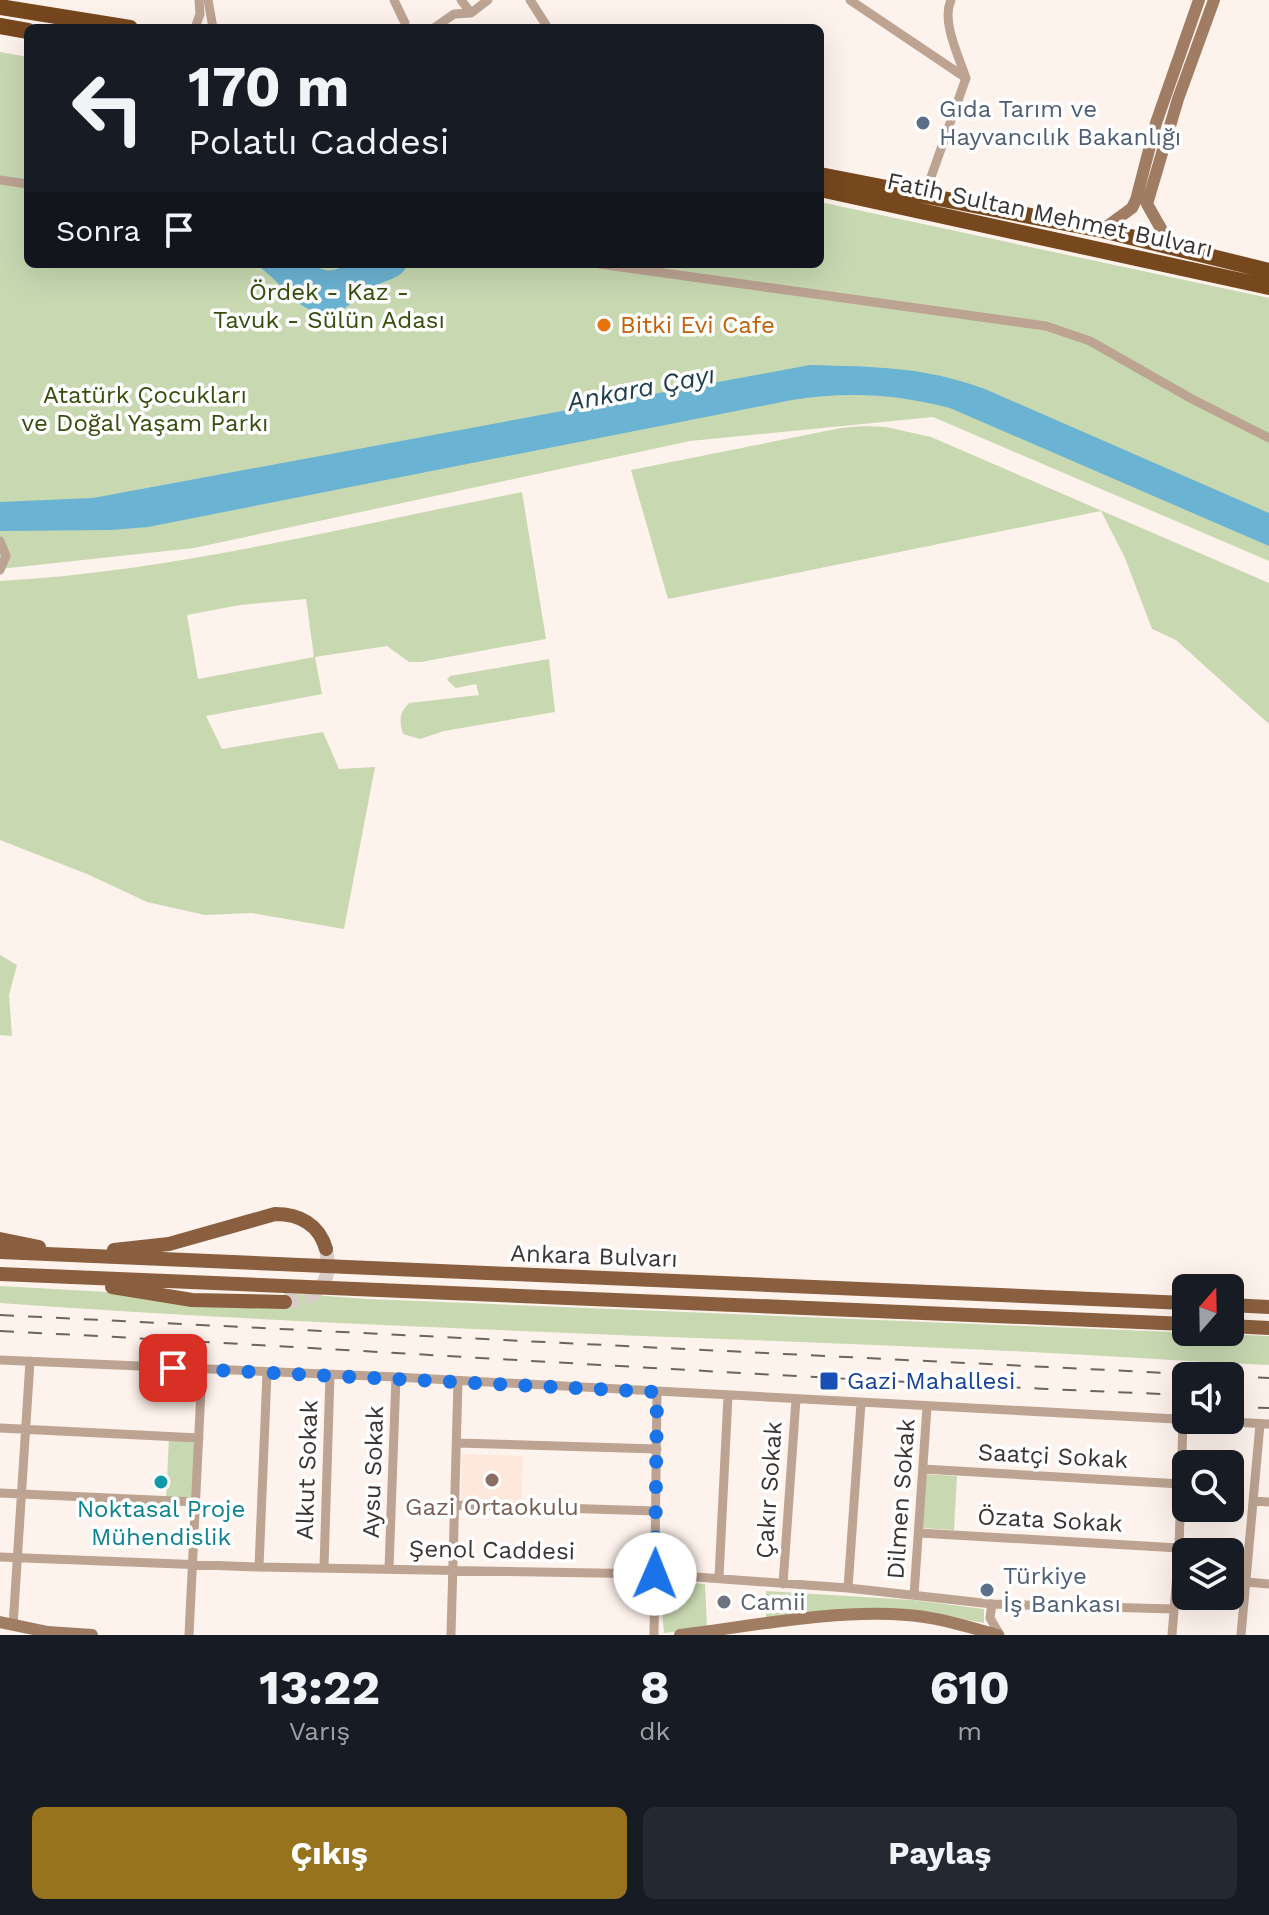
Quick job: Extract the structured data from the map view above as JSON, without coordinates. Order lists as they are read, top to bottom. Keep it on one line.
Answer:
{"streets":{"highway":["Fatih Sultan Mehmet Bulvarı"],"main road":["Ankara Bulvarı"],"street":["Saatçi Sokak","Alkut Sokak","Aysu Sokak","Çakır Sokak","Dilmen Sokak","Özata Sokak","Şenol Caddesi"]},"crossings":[["Saatçi Sokak","Dilmen Sokak"],["Alkut Sokak","Şenol Caddesi"],["Aysu Sokak","Şenol Caddesi"],["Çakır Sokak","Şenol Caddesi"],["Dilmen Sokak","Özata Sokak"],["Dilmen Sokak","Şenol Caddesi"]],"water":["Ankara Çayı"],"parks":["Ördek - Kaz - Tavuk - Sülün Adası","Atatürk Çocukları ve Doğal Yaşam Parkı"],"places":{"other":["Gıda Tarım ve Hayvancılık Bakanlığı","Bitki Evi Cafe","Gazi Ortaokulu","Noktasal Proje Mühendislik","Türkiye İş Bankası","Camii"],"transit":["Gazi Mahallesi"]},"north":"top","page":{"turn":["170 m","Polatlı Caddesi"],"then":"Sonra","eta":["13:22","Varış","8","dk","610","m"],"buttons":["Çıkış","Paylaş"]}}
